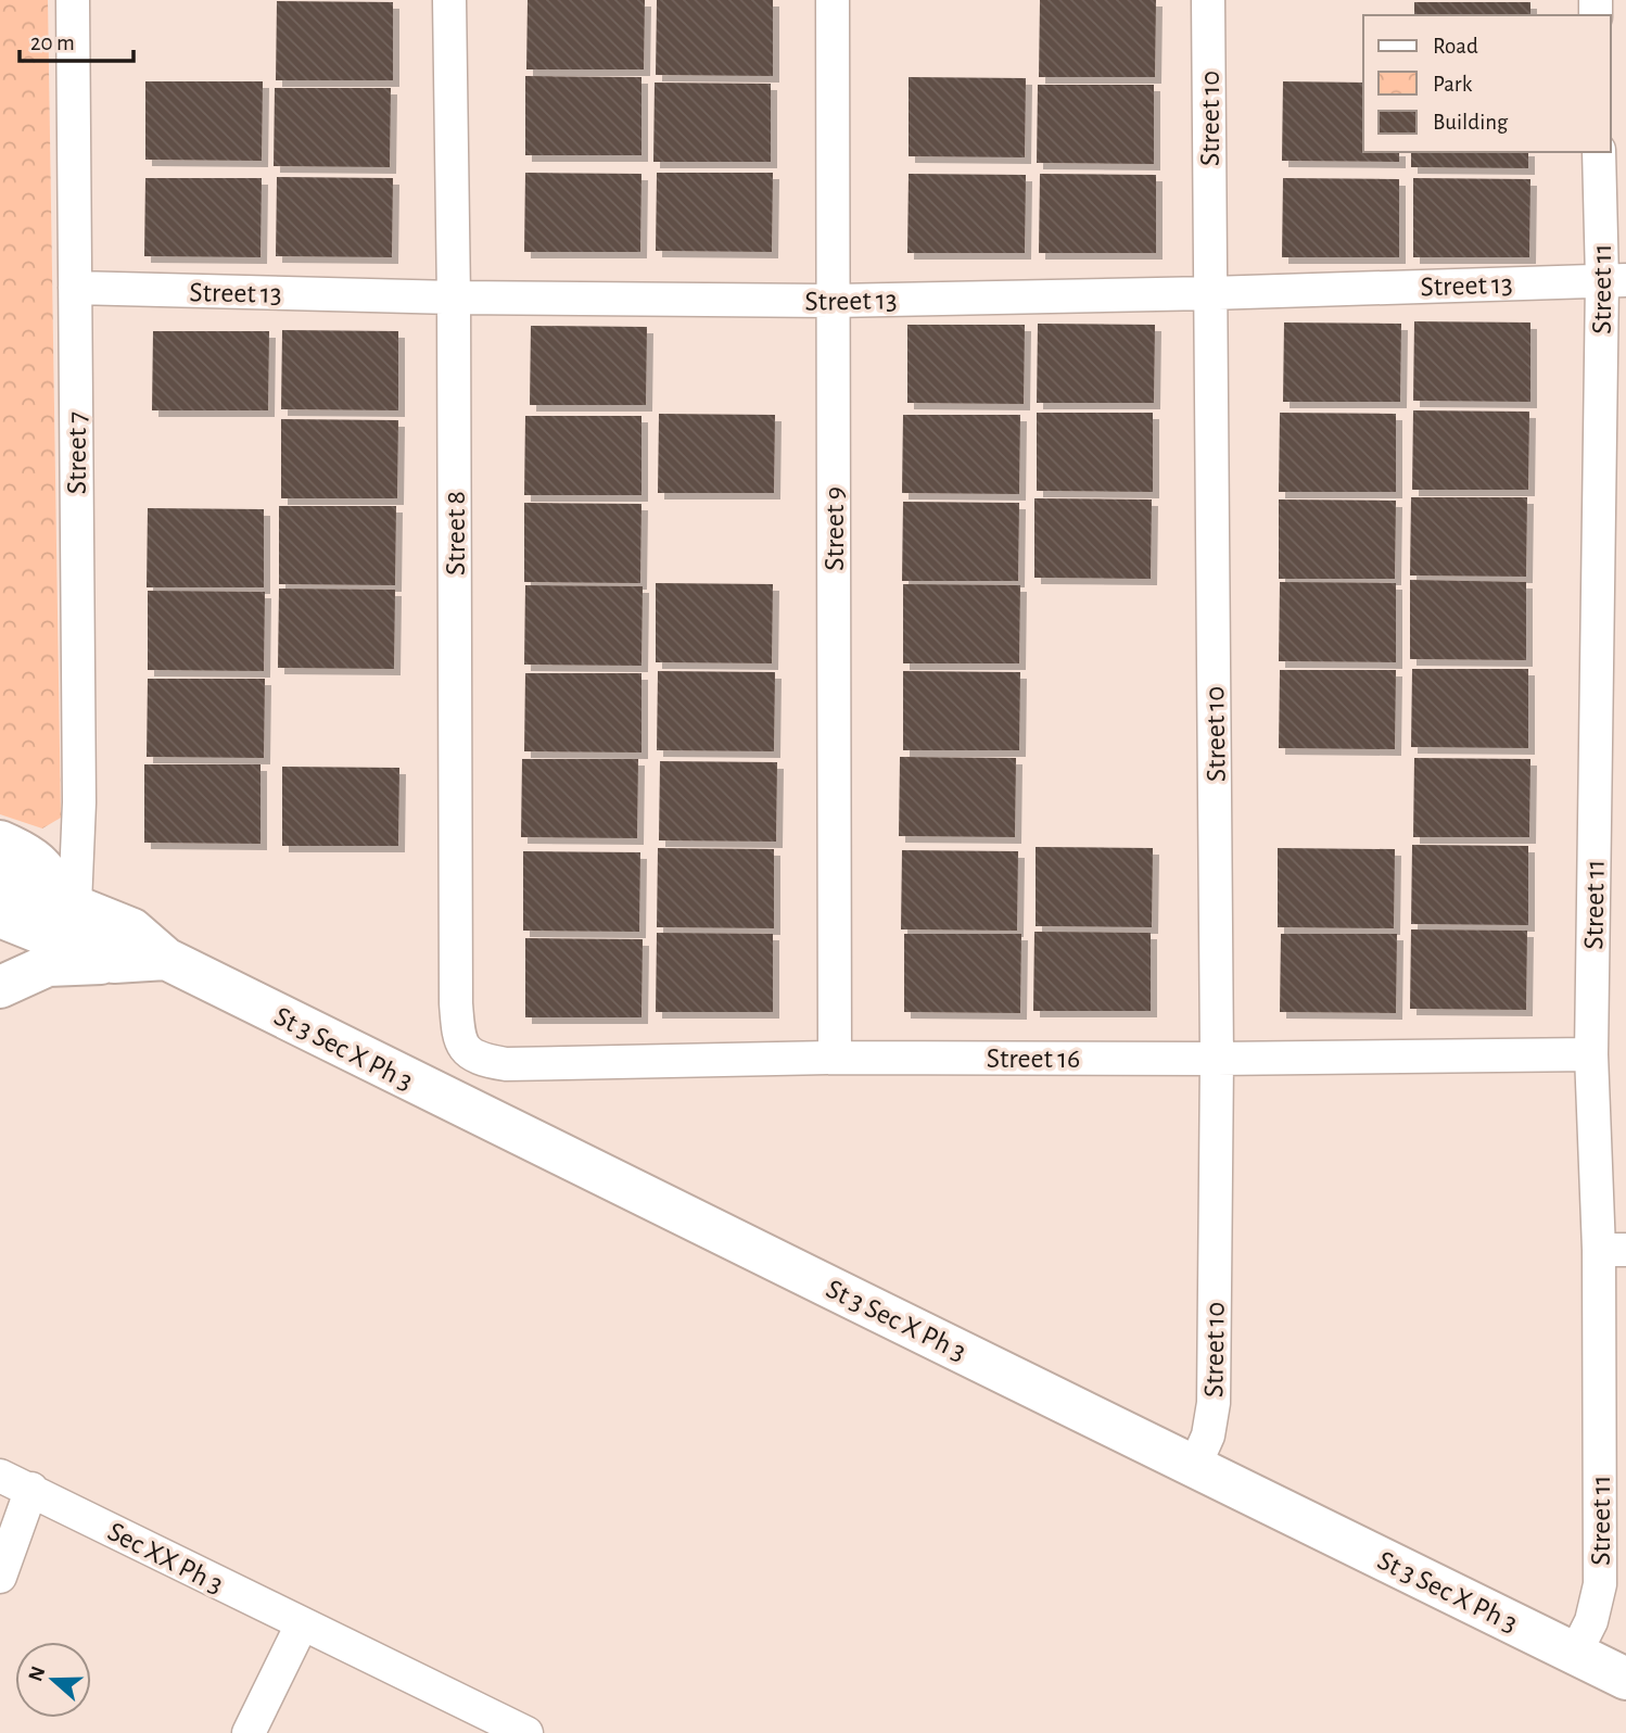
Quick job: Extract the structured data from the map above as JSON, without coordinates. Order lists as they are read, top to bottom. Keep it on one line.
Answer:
{"streets":{"main road":["St 3 Sec X Ph 3"],"street":["Street 10","Street 13","Street 11","Street 7","Street 9","Street 8","Street 16","Sec XX Ph 3"]},"crossings":[["Street 10","Street 13"],["Street 10","St 3 Sec X Ph 3"],["Street 10","Street 16"],["Street 13","Street 11"],["Street 13","Street 7"],["Street 13","Street 9"],["Street 13","Street 8"],["Street 11","St 3 Sec X Ph 3"],["Street 11","Street 16"],["Street 7","St 3 Sec X Ph 3"],["Street 9","Street 16"],["Street 8","Street 16"]],"legend":["Road","Park","Building"],"scale_bar":"20 m","north":"left"}
